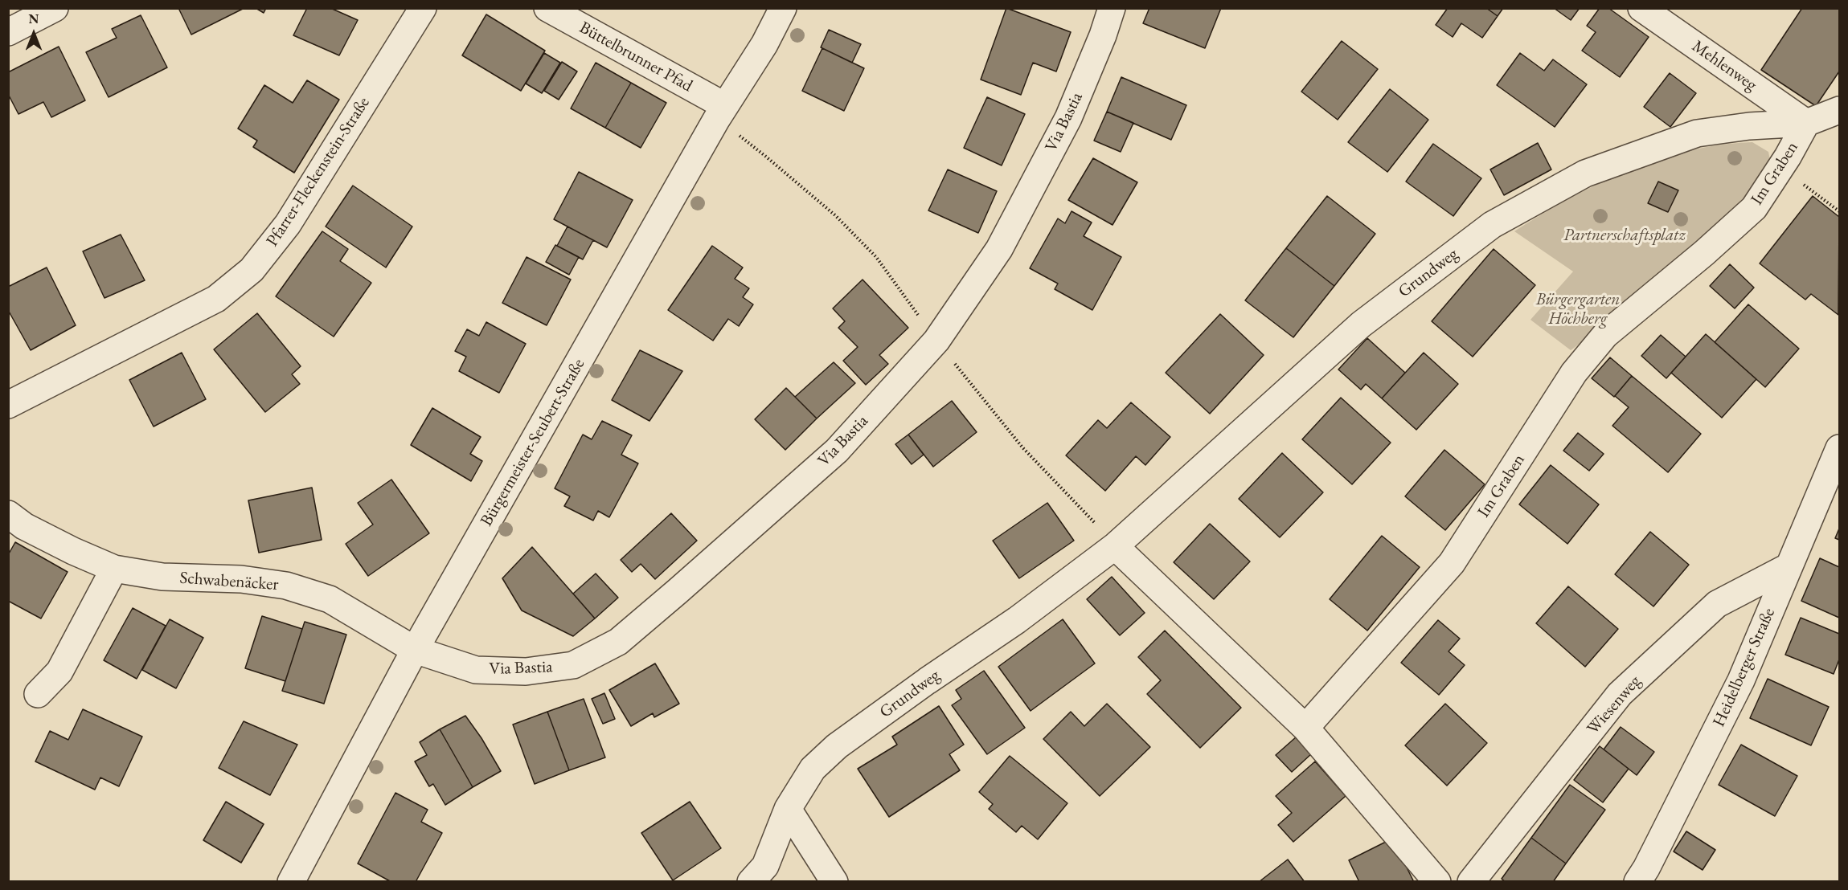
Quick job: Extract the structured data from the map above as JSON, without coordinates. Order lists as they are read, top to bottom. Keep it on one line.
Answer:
{"streets":{"street":["Büttelbrunner Pfad","Mehlenweg","Via Bastia","Pfarrer-Fleckenstein-Straße","Im Graben","Grundweg","Bürgermeister-Seubert-Straße","Schwabenäcker","Heidelberger Straße","Wiesenweg"]},"crossings":[["Büttelbrunner Pfad","Bürgermeister-Seubert-Straße"],["Mehlenweg","Im Graben"],["Mehlenweg","Grundweg"],["Via Bastia","Bürgermeister-Seubert-Straße"],["Via Bastia","Schwabenäcker"],["Im Graben","Grundweg"],["Bürgermeister-Seubert-Straße","Schwabenäcker"],["Heidelberger Straße","Wiesenweg"]],"parks":["Partnerschaftsplatz","Bürgergarten Höchberg"],"north":"top"}
